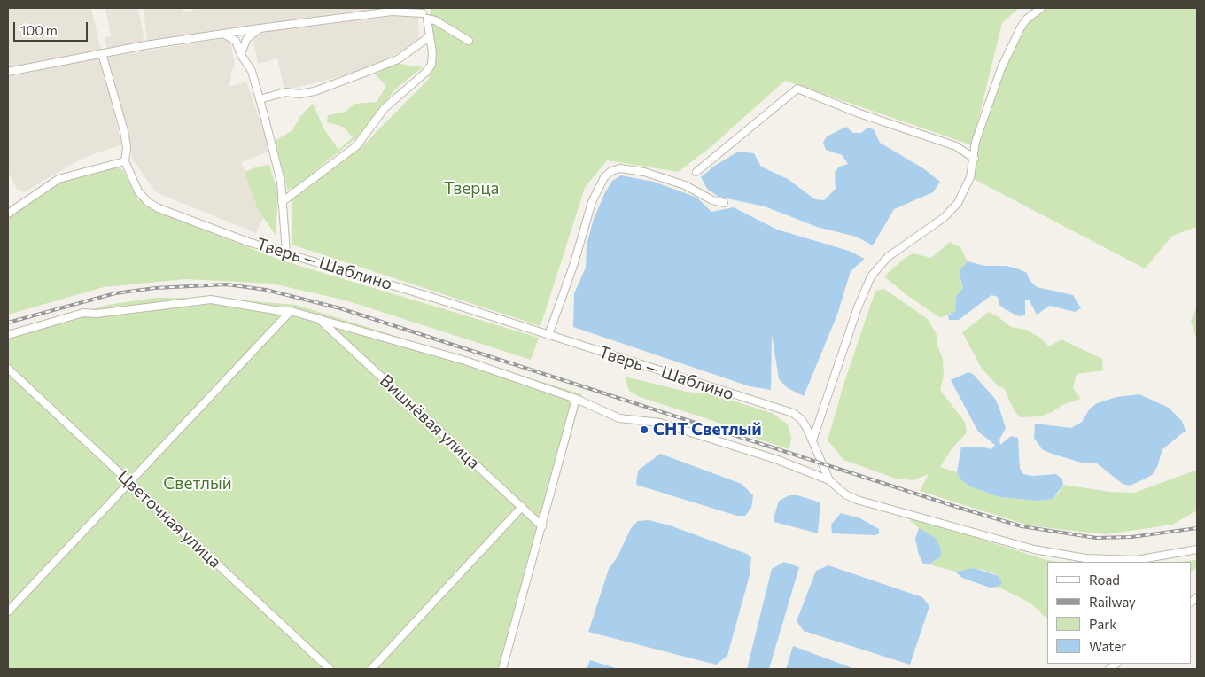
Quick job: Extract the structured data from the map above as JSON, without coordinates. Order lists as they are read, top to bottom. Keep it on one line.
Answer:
{"streets":{"street":["Тверь — Шаблино","Вишнёвая улица","Цветочная улица"]},"parks":["Тверца","Светлый"],"places":["СНТ Светлый"],"legend":["Road","Railway","Park","Water"],"scale_bar":"100 m"}
